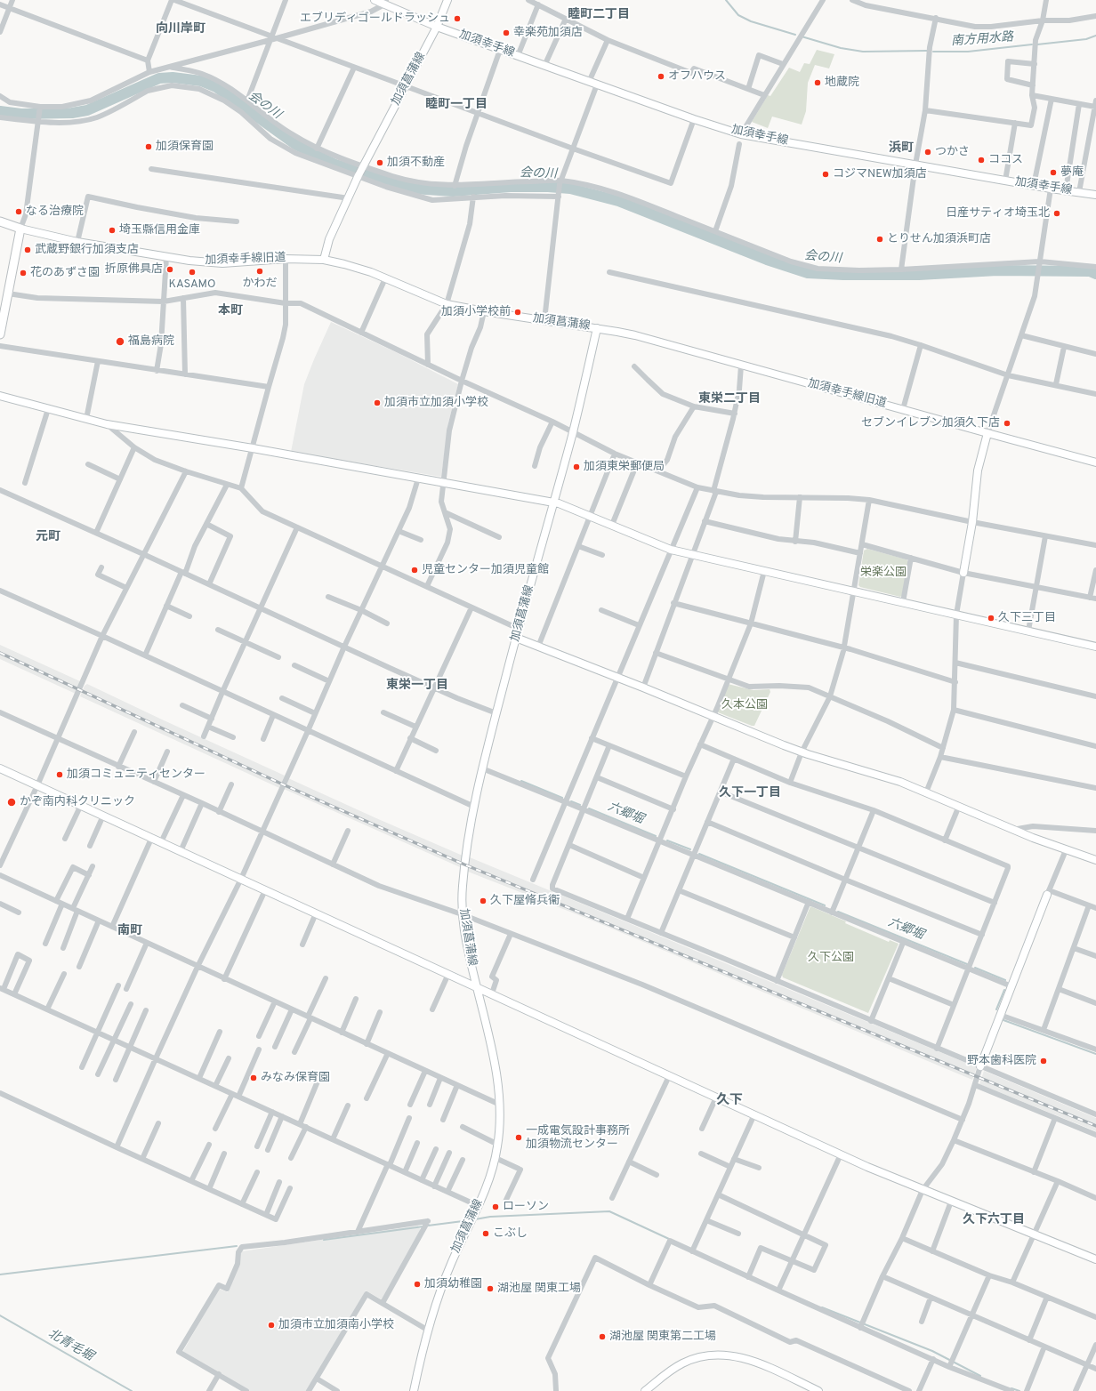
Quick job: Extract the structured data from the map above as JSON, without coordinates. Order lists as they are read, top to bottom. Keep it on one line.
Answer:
{"streets":{"street":["加須幸手線","加須菖蒲線","加須幸手線旧道"]},"crossings":[["加須幸手線","加須菖蒲線"],["加須菖蒲線","加須幸手線旧道"]],"districts":["睦町二丁目","向川岸町","睦町一丁目","浜町","本町","東栄二丁目","元町","東栄一丁目","久下一丁目","南町","久下","久下六丁目"],"water":["南方用水路","会の川","六郷堀","北青毛堀"],"parks":["栄楽公園","久本公園","久下公園"],"places":["エブリディゴールドラッシュ","幸楽苑加須店","オフハウス","地蔵院","加須保育園","つかさ","ココス","加須不動産","夢庵","コジマNEW加須店","なる治療院","日産サティオ埼玉北","埼玉縣信用金庫","とりせん加須浜町店","武蔵野銀行加須支店","折原佛具店","かわだ","KASAMO","花のあずさ園","加須小学校前","福島病院","加須市立加須小学校","セブンイレブン加須久下店","加須東栄郵便局","児童センター加須児童館","久下三丁目","加須コミュニティセンター","かぞ南内科クリニック","久下屋脩兵衞","野本歯科医院","みなみ保育園","一成電気設計事務所 加須物流センター","ローソン","こぶし","加須幼稚園","湖池屋 関東工場","加須市立加須南小学校","湖池屋 関東第二工場"]}
